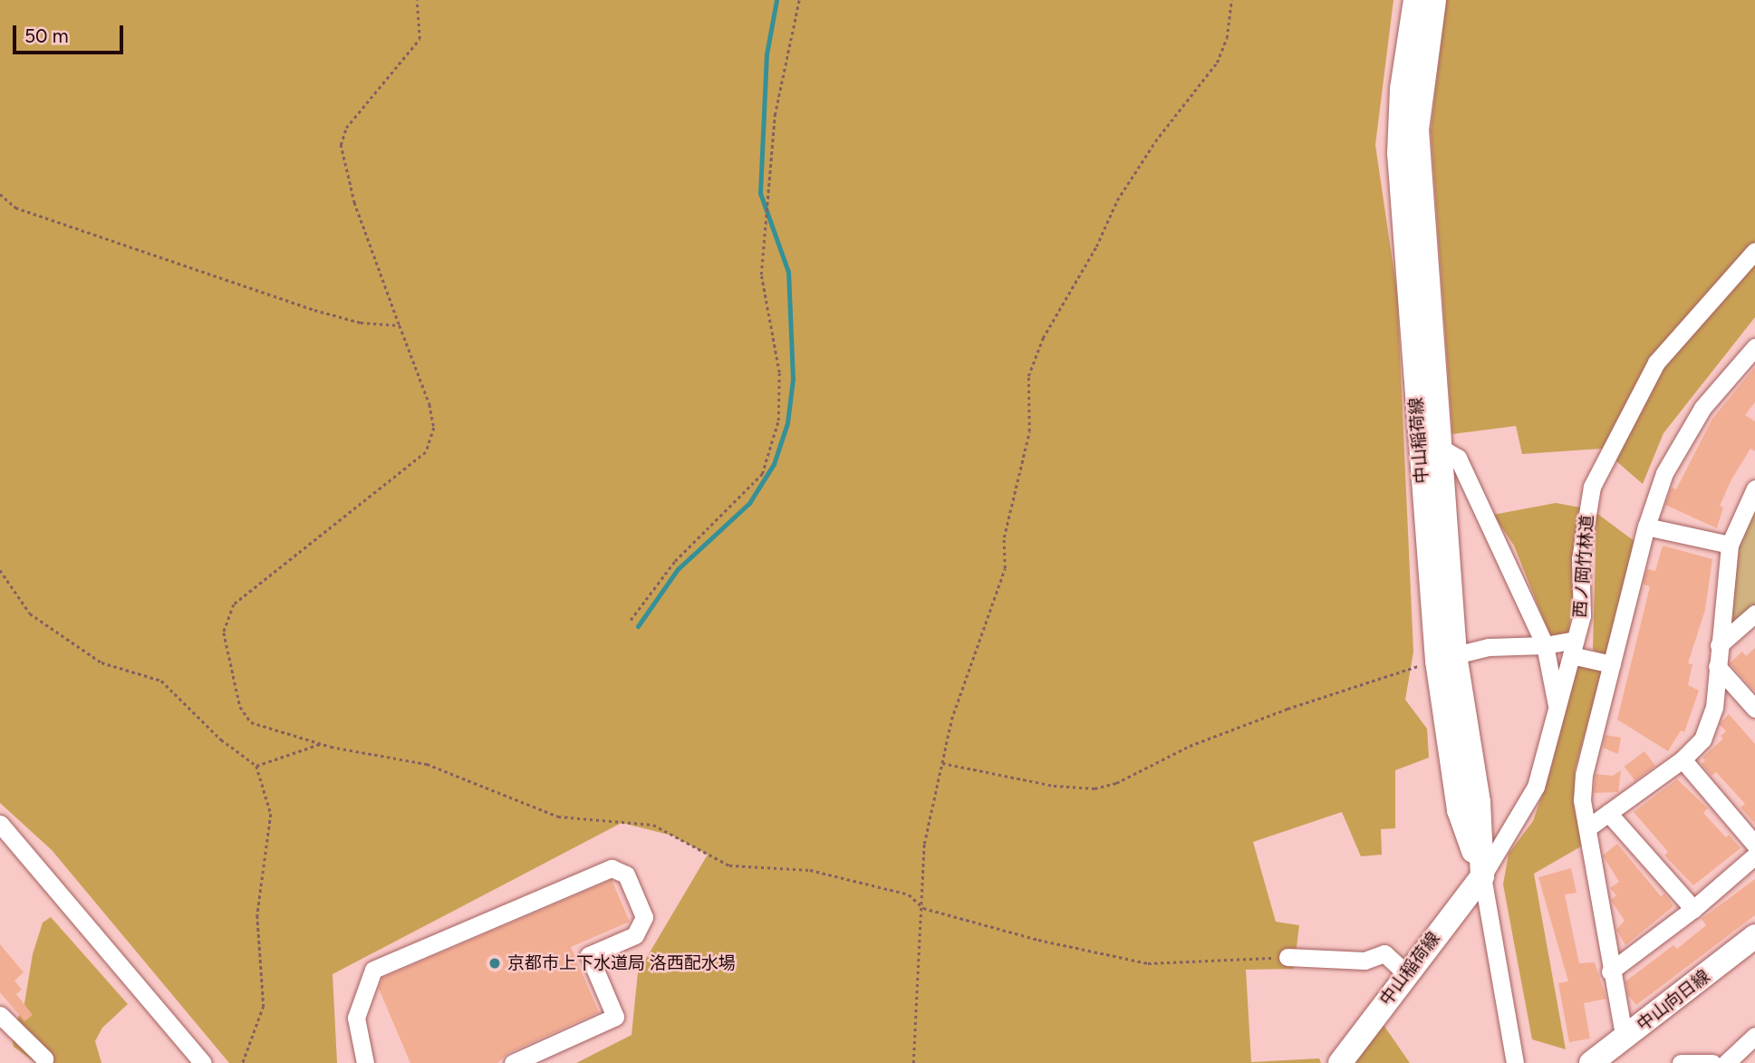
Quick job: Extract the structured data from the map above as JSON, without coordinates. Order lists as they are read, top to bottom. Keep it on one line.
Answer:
{"streets":{"main road":["中山稲荷線","中山向日線"],"street":["西ノ岡竹林道"]},"crossings":[["中山稲荷線","西ノ岡竹林道"]],"places":["京都市上下水道局 洛西配水場"],"scale_bar":"50 m"}
